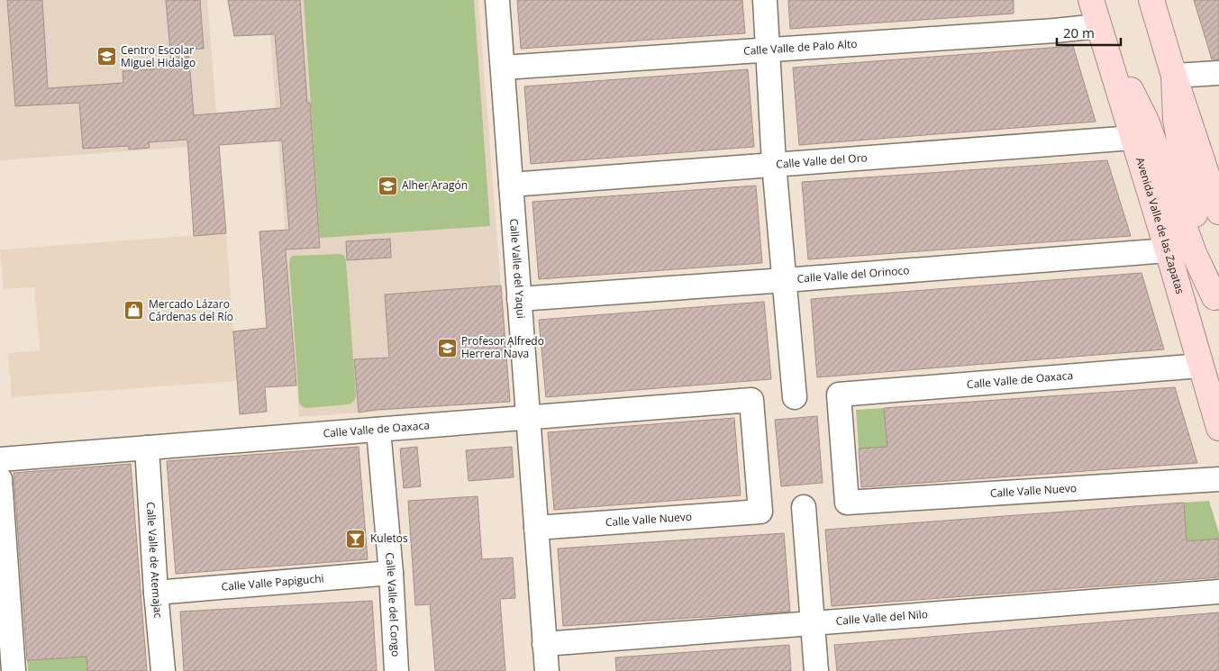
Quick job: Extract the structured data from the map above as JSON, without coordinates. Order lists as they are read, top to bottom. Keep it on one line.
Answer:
{"streets":{"main road":["Avenida Valle de las Zapatas"],"street":["Calle Valle de Palo Alto","Calle Valle del Oro","Calle Valle del Yaqui","Calle Valle del Orinoco","Calle Valle de Oaxaca","Calle Valle Nuevo","Calle Valle de Atemajac","Calle Valle Papiguchi","Calle Valle del Congo","Calle Valle del Nilo"]},"crossings":[["Calle Valle de Palo Alto","Avenida Valle de las Zapatas"],["Calle Valle de Palo Alto","Calle Valle del Yaqui"],["Calle Valle del Oro","Avenida Valle de las Zapatas"],["Calle Valle del Oro","Calle Valle del Yaqui"],["Avenida Valle de las Zapatas","Calle Valle del Orinoco"],["Avenida Valle de las Zapatas","Calle Valle de Oaxaca"],["Calle Valle del Yaqui","Calle Valle del Orinoco"],["Calle Valle del Yaqui","Calle Valle de Oaxaca"],["Calle Valle del Yaqui","Calle Valle Nuevo"],["Calle Valle del Yaqui","Calle Valle del Nilo"],["Calle Valle de Oaxaca","Calle Valle Nuevo"],["Calle Valle de Oaxaca","Calle Valle de Atemajac"],["Calle Valle de Oaxaca","Calle Valle del Congo"],["Calle Valle de Atemajac","Calle Valle Papiguchi"],["Calle Valle Papiguchi","Calle Valle del Congo"]],"places":{"school or university":["Centro Escolar Miguel Hidalgo","Alher Aragón","Profesor Alfredo Herrera Nava"],"shop":["Mercado Lázaro Cárdenas del Río"],"bar":["Kuletos"]},"scale_bar":"20 m"}
